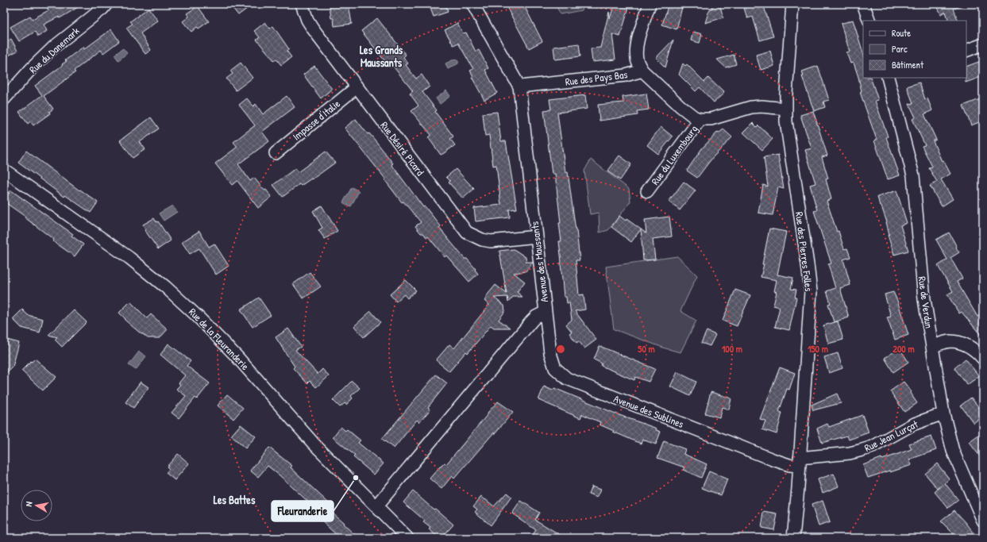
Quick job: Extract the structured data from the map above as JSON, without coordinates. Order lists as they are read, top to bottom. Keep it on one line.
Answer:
{"streets":{"street":["Rue du Danemark","Rue des Pays Bas","Impasse d'Italie","Rue Désiré Picard","Rue du Luxembourg","Rue des Pierres Folles","Avenue des Maussants","Rue de Verdun","Rue de la Fleuranderie","Avenue des Sublines","Rue Jean Lurçat"]},"crossings":[["Rue des Pays Bas","Rue du Luxembourg"],["Rue des Pays Bas","Avenue des Maussants"],["Impasse d'Italie","Rue Désiré Picard"],["Rue Désiré Picard","Avenue des Maussants"],["Rue des Pierres Folles","Avenue des Sublines"],["Rue des Pierres Folles","Rue Jean Lurçat"],["Avenue des Maussants","Rue de la Fleuranderie"],["Avenue des Maussants","Avenue des Sublines"],["Rue de Verdun","Rue Jean Lurçat"],["Avenue des Sublines","Rue Jean Lurçat"]],"districts":["Les Grands Maussants","Les Battes"],"places":["Fleuranderie"],"legend":["Route","Parc","Bâtiment"],"north":"left","rings":["50 m","100 m","150 m","200 m"]}
